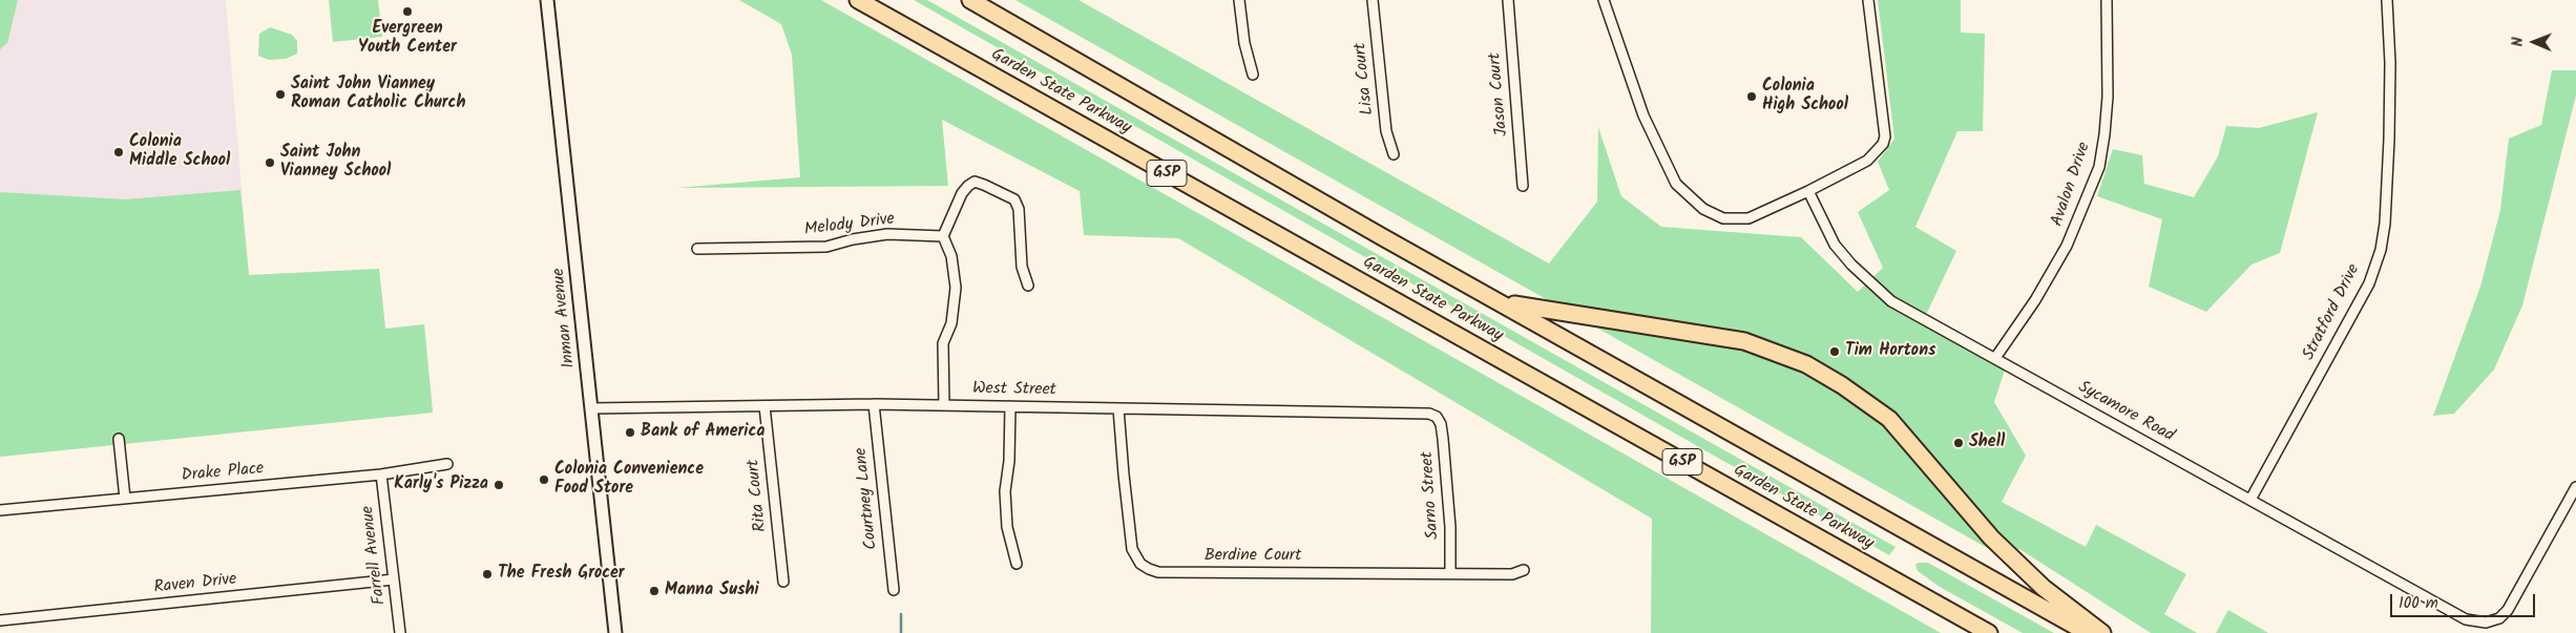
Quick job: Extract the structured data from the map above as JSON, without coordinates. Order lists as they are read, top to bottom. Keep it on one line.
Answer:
{"streets":{"highway":["Garden State Parkway","GSP"],"main road":["Inman Avenue"],"street":["Lisa Court","Jason Court","Avalon Drive","Melody Drive","Stratford Drive","West Street","Sycamore Road","Drake Place","Rita Court","Sarno Street","Courtney Lane","Farrell Avenue","Berdine Court","Raven Drive"]},"crossings":[["Avalon Drive","Sycamore Road"],["Stratford Drive","Sycamore Road"],["Inman Avenue","West Street"],["West Street","Rita Court"],["West Street","Sarno Street"],["West Street","Courtney Lane"],["West Street","Berdine Court"],["Drake Place","Farrell Avenue"],["Sarno Street","Berdine Court"],["Farrell Avenue","Raven Drive"]],"places":["Evergreen Youth Center","Saint John Vianney Roman Catholic Church","Colonia High School","Colonia Middle School","Saint John Vianney School","Tim Hortons","Bank of America","Shell","Colonia Convenience Food Store","Karly's Pizza","The Fresh Grocer","Manna Sushi"],"scale_bar":"100 m","north":"left"}
